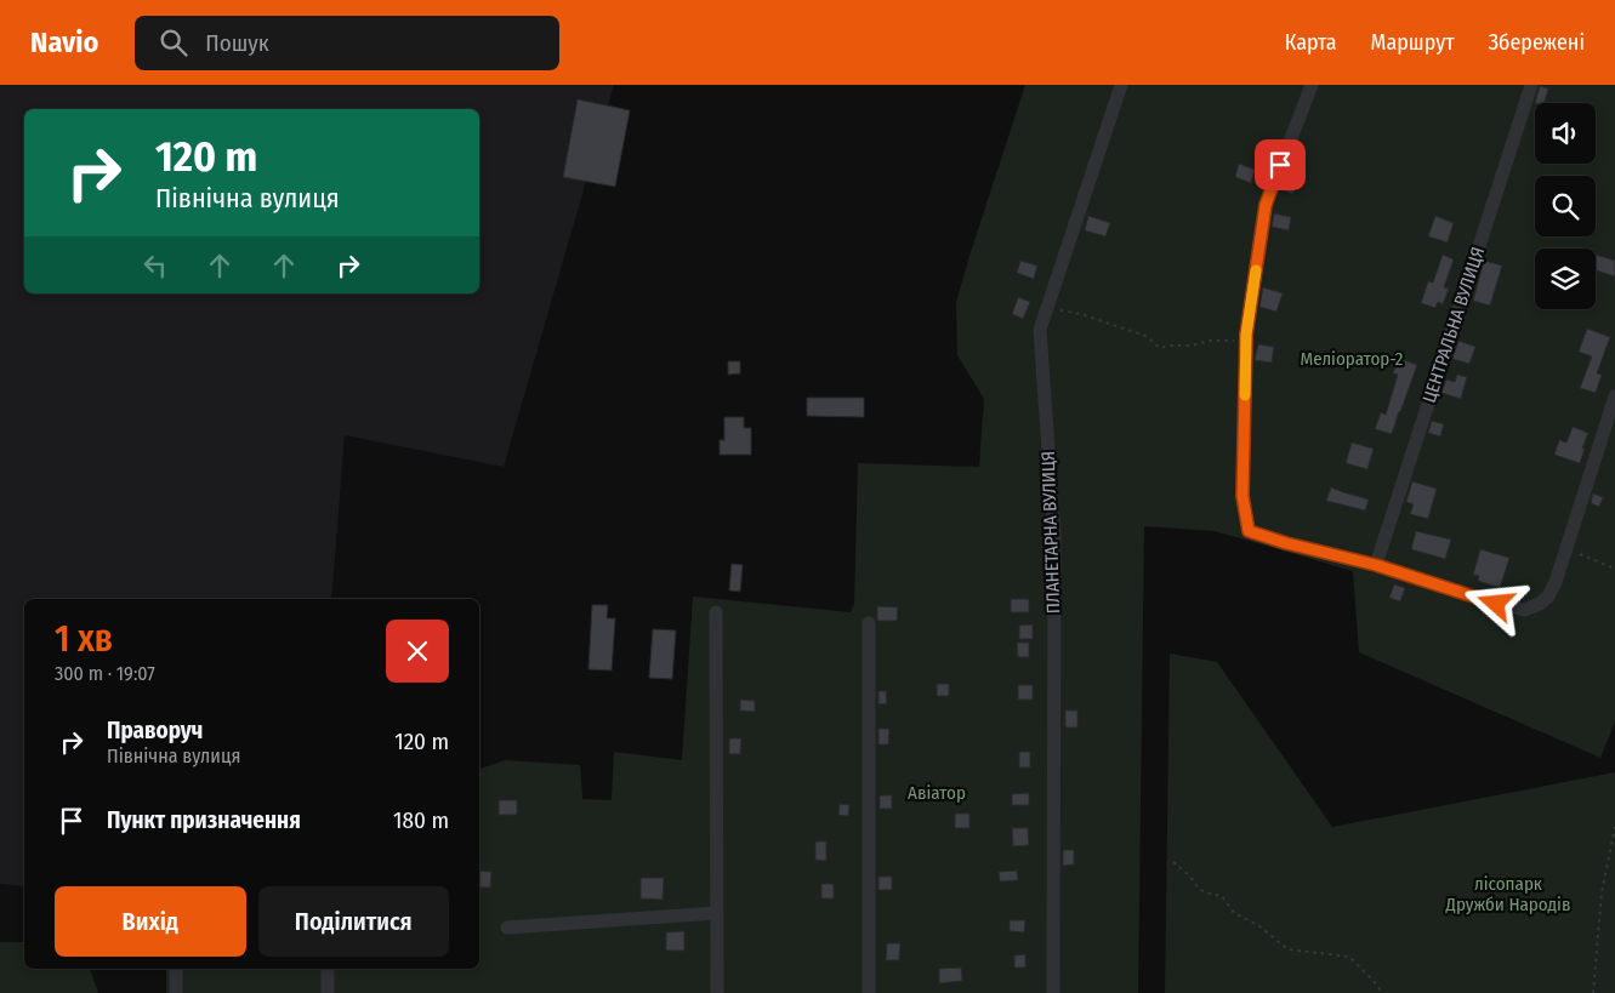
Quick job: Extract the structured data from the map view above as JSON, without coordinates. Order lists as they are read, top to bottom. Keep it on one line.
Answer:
{"streets":{"street":["ЦЕНТРАЛЬНА ВУЛИЦЯ","ПЛАНЕТАРНА ВУЛИЦЯ"]},"parks":["Меліоратор-2","Авіатор","лісопарк Дружби Народів"],"page":{"header":"Navio","search":"Пошук","nav":["Карта","Маршрут","Збережені"],"turn":["120 m","Північна вулиця"],"heading":["1 хв","300 m · 19:07"],"list":[{"name":"Праворуч","note":"Північна вулиця","value":"120 m"},{"name":"Пункт призначення","value":"180 m"}],"buttons":["Вихід","Поділитися"]}}
